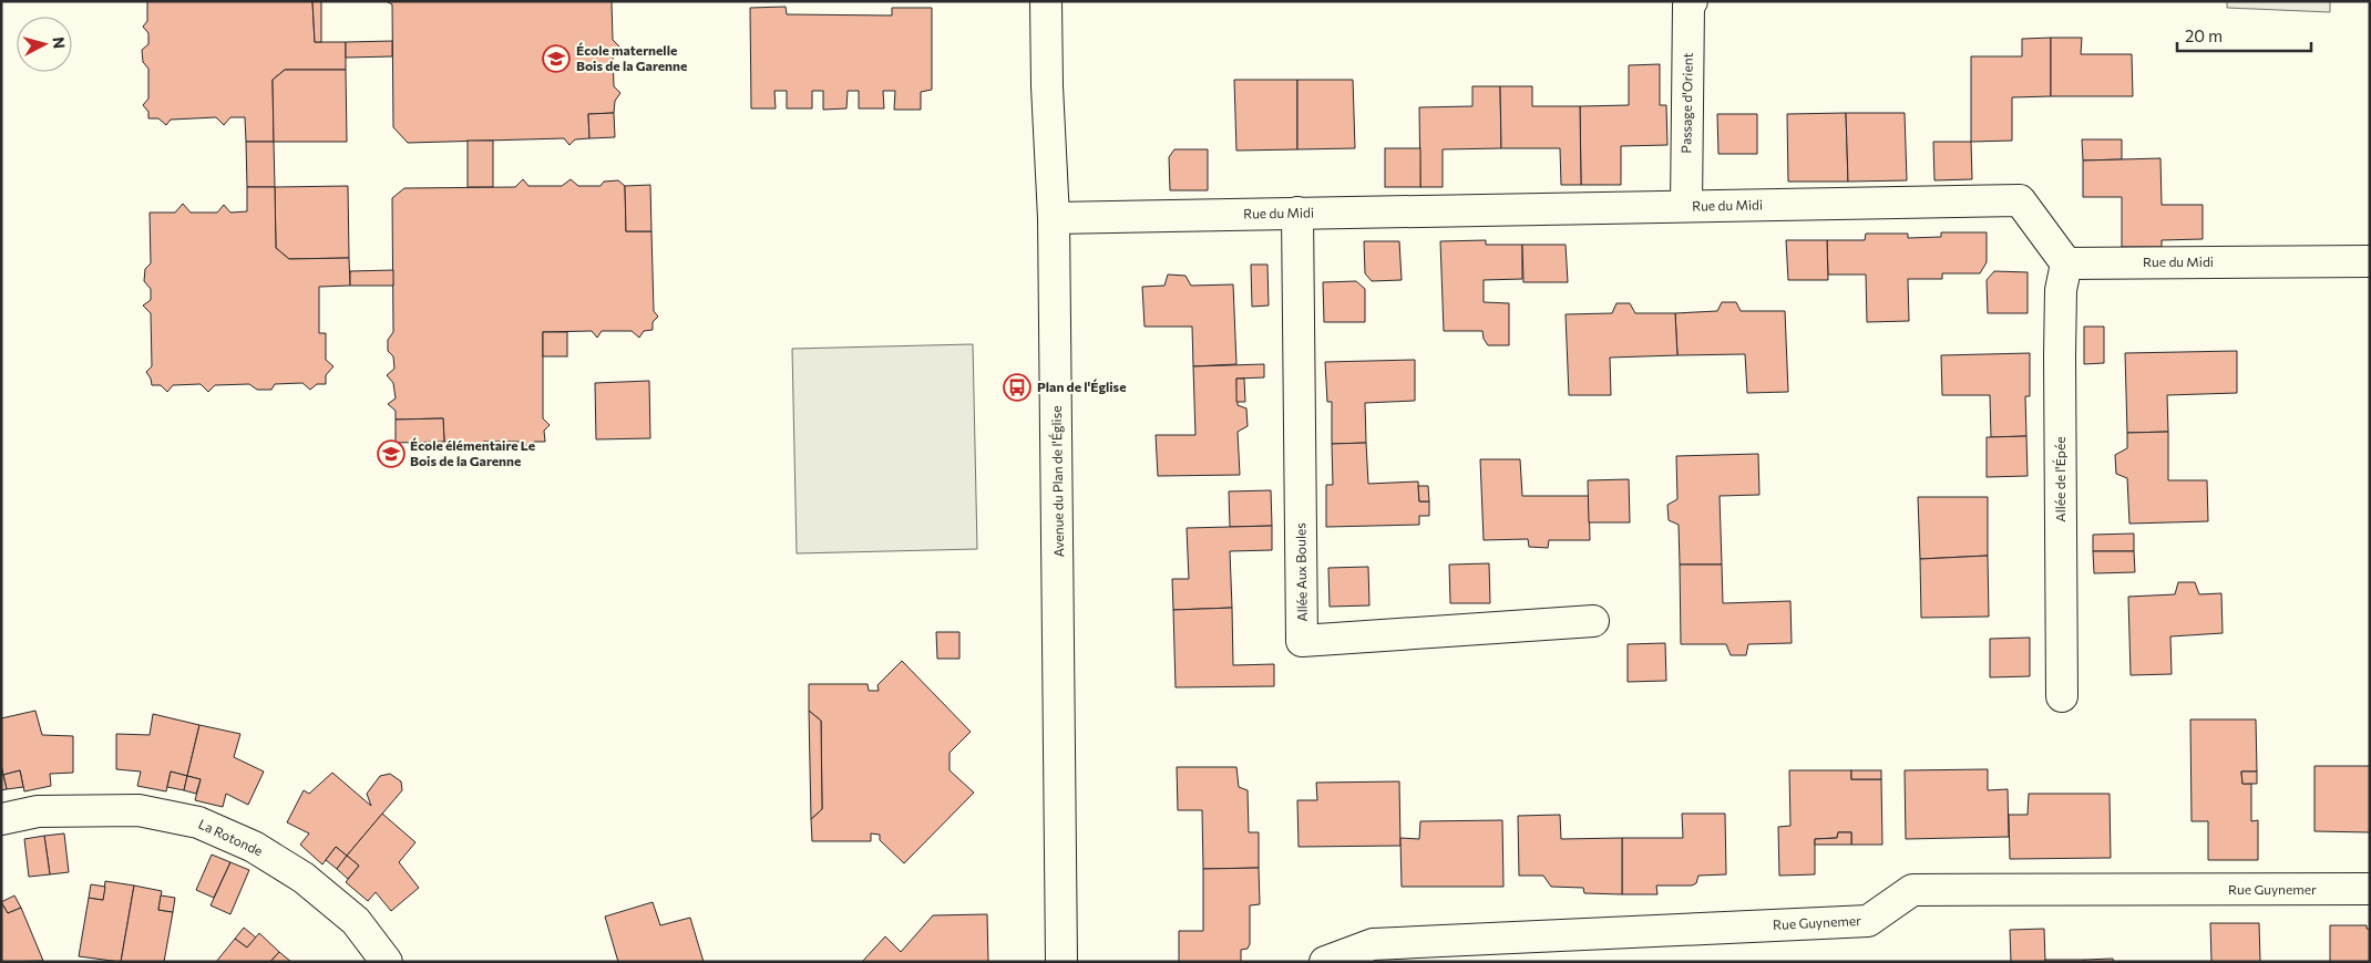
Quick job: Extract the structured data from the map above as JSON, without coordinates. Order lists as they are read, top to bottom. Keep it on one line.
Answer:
{"streets":{"street":["Passage d'Orient","Rue du Midi","Allée de l'Épée","Avenue du Plan de l'Église","Allée Aux Boules","La Rotonde","Rue Guynemer"]},"crossings":[["Passage d'Orient","Rue du Midi"],["Rue du Midi","Allée de l'Épée"],["Rue du Midi","Avenue du Plan de l'Église"],["Rue du Midi","Allée Aux Boules"]],"places":{"school or university":["École maternelle Bois de la Garenne","École élémentaire Le Bois de la Garenne"],"bus stop":["Plan de l'Église"]},"scale_bar":"20 m","north":"right"}
